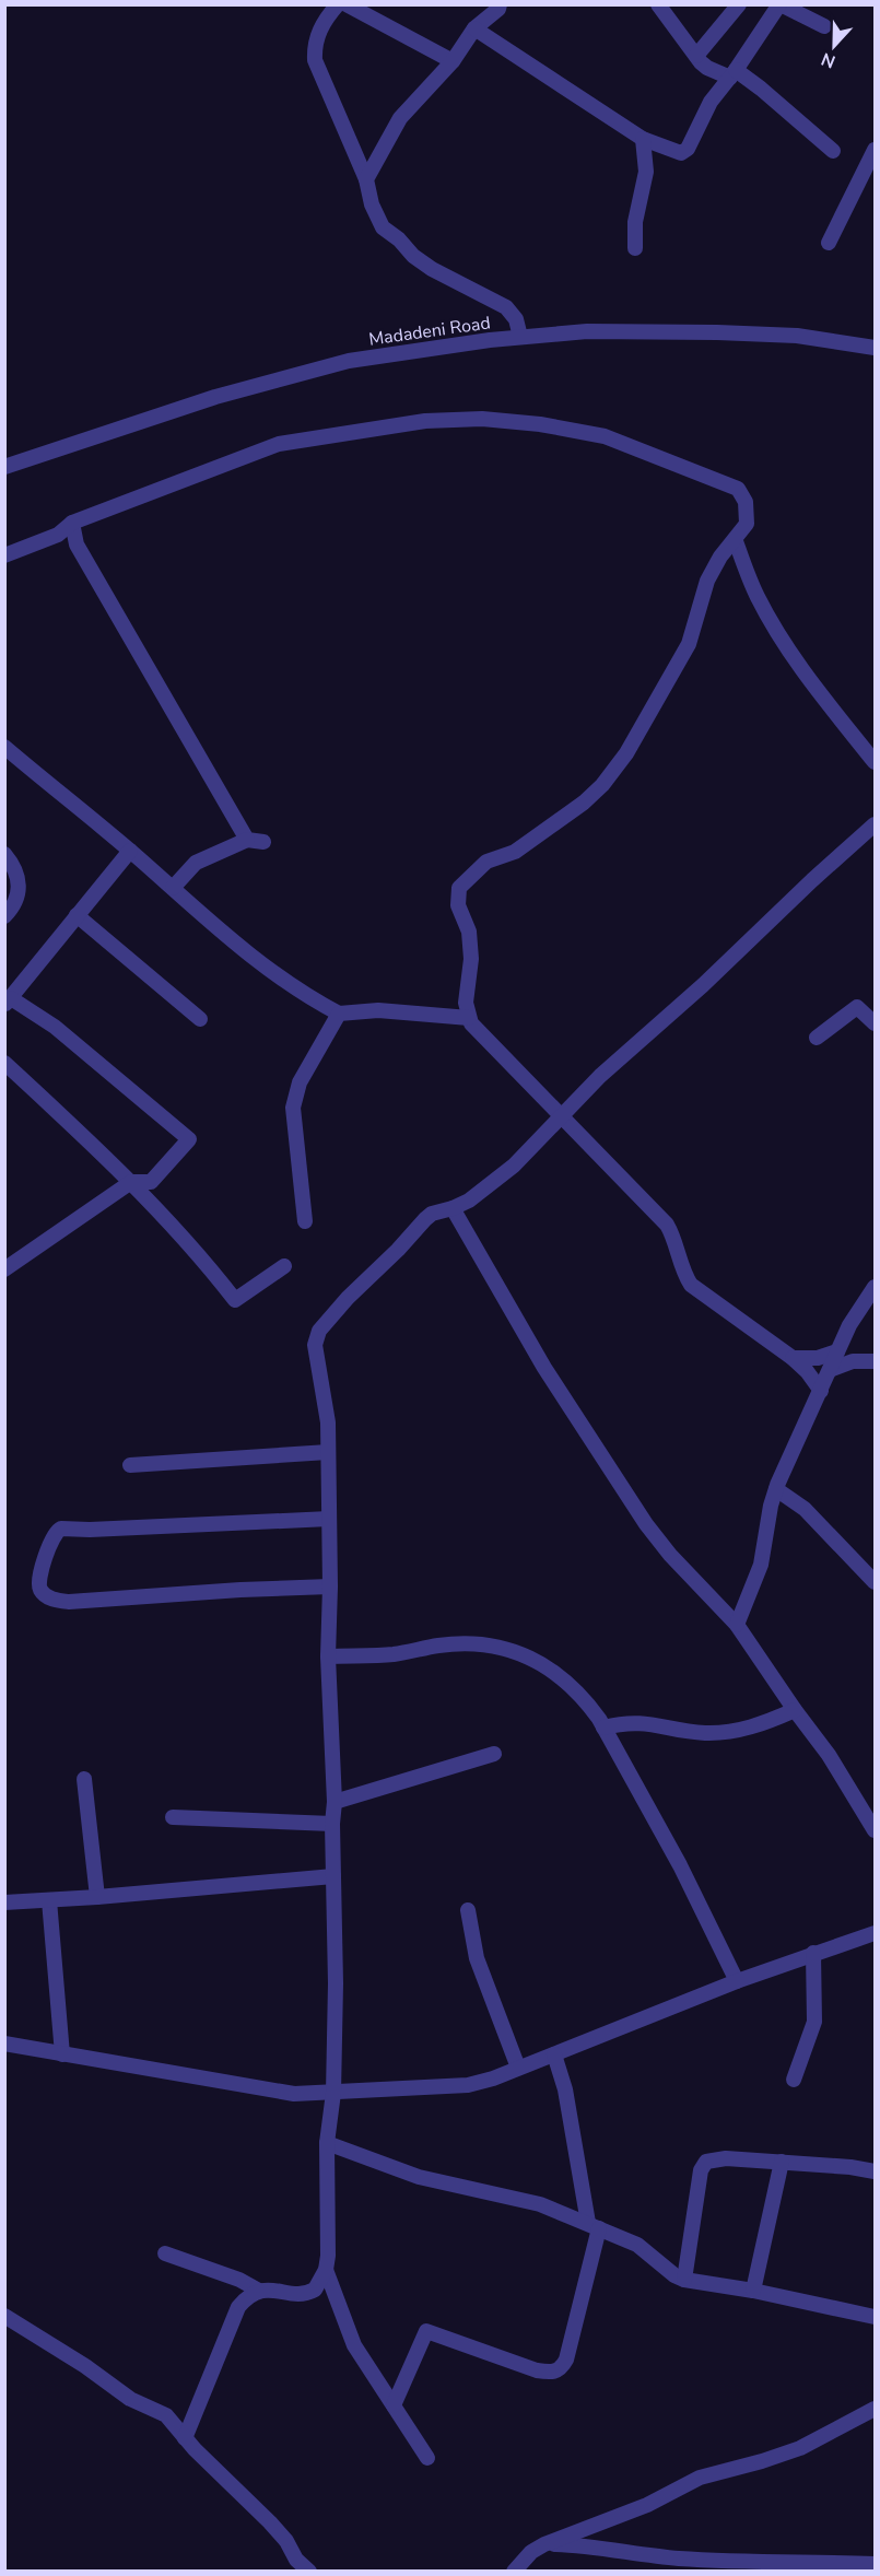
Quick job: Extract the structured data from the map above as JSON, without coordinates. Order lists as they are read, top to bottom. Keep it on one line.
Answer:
{"streets":{"street":["Madadeni Road"]},"north":"bottom"}
